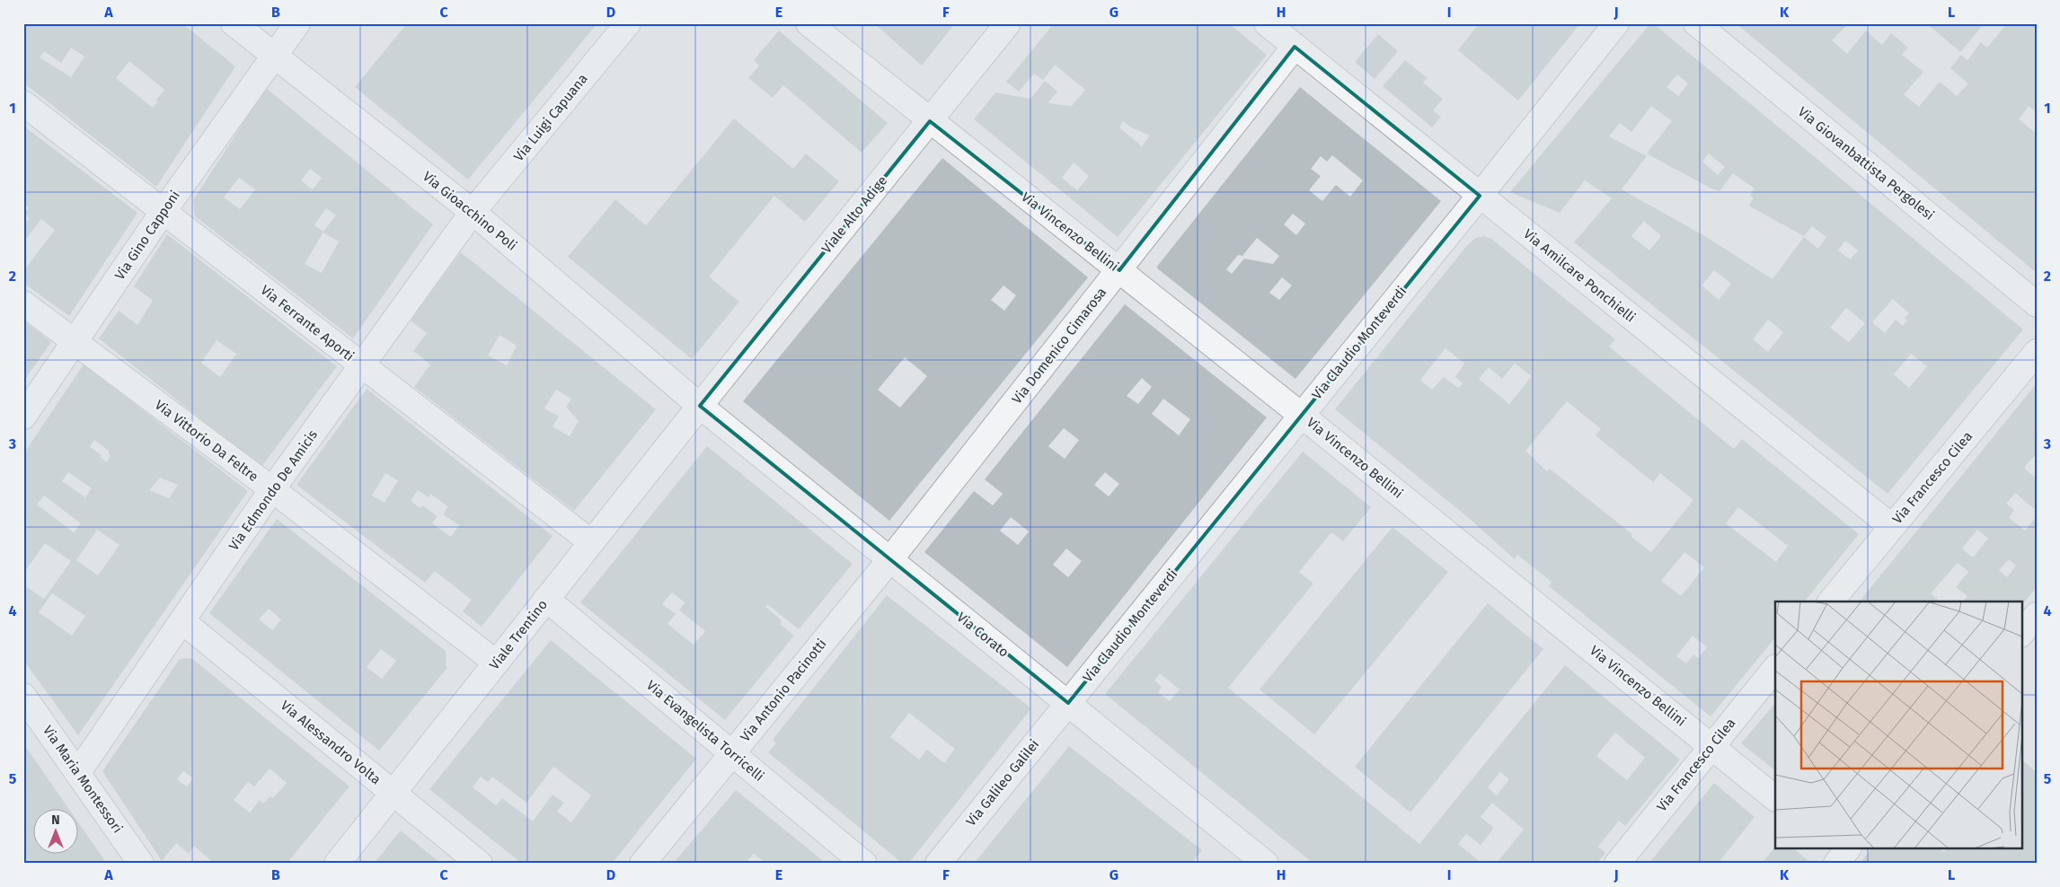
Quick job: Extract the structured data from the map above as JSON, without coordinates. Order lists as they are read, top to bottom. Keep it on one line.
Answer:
{"streets":{"street":["Via Luigi Capuana","Via Giovanbattista Pergolesi","Via Gioacchino Poli","Viale Alto Adige","Via Vincenzo Bellini","Via Gino Capponi","Via Amilcare Ponchielli","Via Ferrante Aporti","Via Claudio Monteverdi","Via Domenico Cimarosa","Via Vittorio Da Feltre","Via Francesco Cilea","Via Edmondo De Amicis","Viale Trentino","Via Corato","Via Antonio Pacinotti","Via Evangelista Torricelli","Via Alessandro Volta","Via Maria Montessori","Via Galileo Galilei"]},"crossings":[["Via Luigi Capuana","Via Gioacchino Poli"],["Via Luigi Capuana","Via Edmondo De Amicis"],["Via Gioacchino Poli","Viale Alto Adige"],["Via Gioacchino Poli","Via Gino Capponi"],["Via Gioacchino Poli","Via Edmondo De Amicis"],["Via Gioacchino Poli","Viale Trentino"],["Via Gioacchino Poli","Via Corato"],["Viale Alto Adige","Via Vincenzo Bellini"],["Viale Alto Adige","Viale Trentino"],["Viale Alto Adige","Via Corato"],["Via Vincenzo Bellini","Via Claudio Monteverdi"],["Via Vincenzo Bellini","Via Domenico Cimarosa"],["Via Vincenzo Bellini","Via Francesco Cilea"],["Via Gino Capponi","Via Ferrante Aporti"],["Via Gino Capponi","Via Vittorio Da Feltre"],["Via Amilcare Ponchielli","Via Claudio Monteverdi"],["Via Amilcare Ponchielli","Via Domenico Cimarosa"],["Via Amilcare Ponchielli","Via Francesco Cilea"],["Via Ferrante Aporti","Via Edmondo De Amicis"],["Via Ferrante Aporti","Viale Trentino"],["Via Claudio Monteverdi","Via Corato"],["Via Claudio Monteverdi","Via Galileo Galilei"],["Via Domenico Cimarosa","Via Corato"],["Via Domenico Cimarosa","Via Antonio Pacinotti"],["Via Vittorio Da Feltre","Via Edmondo De Amicis"],["Via Vittorio Da Feltre","Viale Trentino"],["Via Edmondo De Amicis","Via Alessandro Volta"],["Via Edmondo De Amicis","Via Maria Montessori"],["Viale Trentino","Via Corato"],["Viale Trentino","Via Evangelista Torricelli"],["Viale Trentino","Via Alessandro Volta"],["Via Corato","Via Antonio Pacinotti"],["Via Corato","Via Galileo Galilei"],["Via Antonio Pacinotti","Via Evangelista Torricelli"]],"north":"top","grid":{"columns":["A","B","C","D","E","F","G","H","I","J","K","L"],"rows":["1","2","3","4","5"]}}
